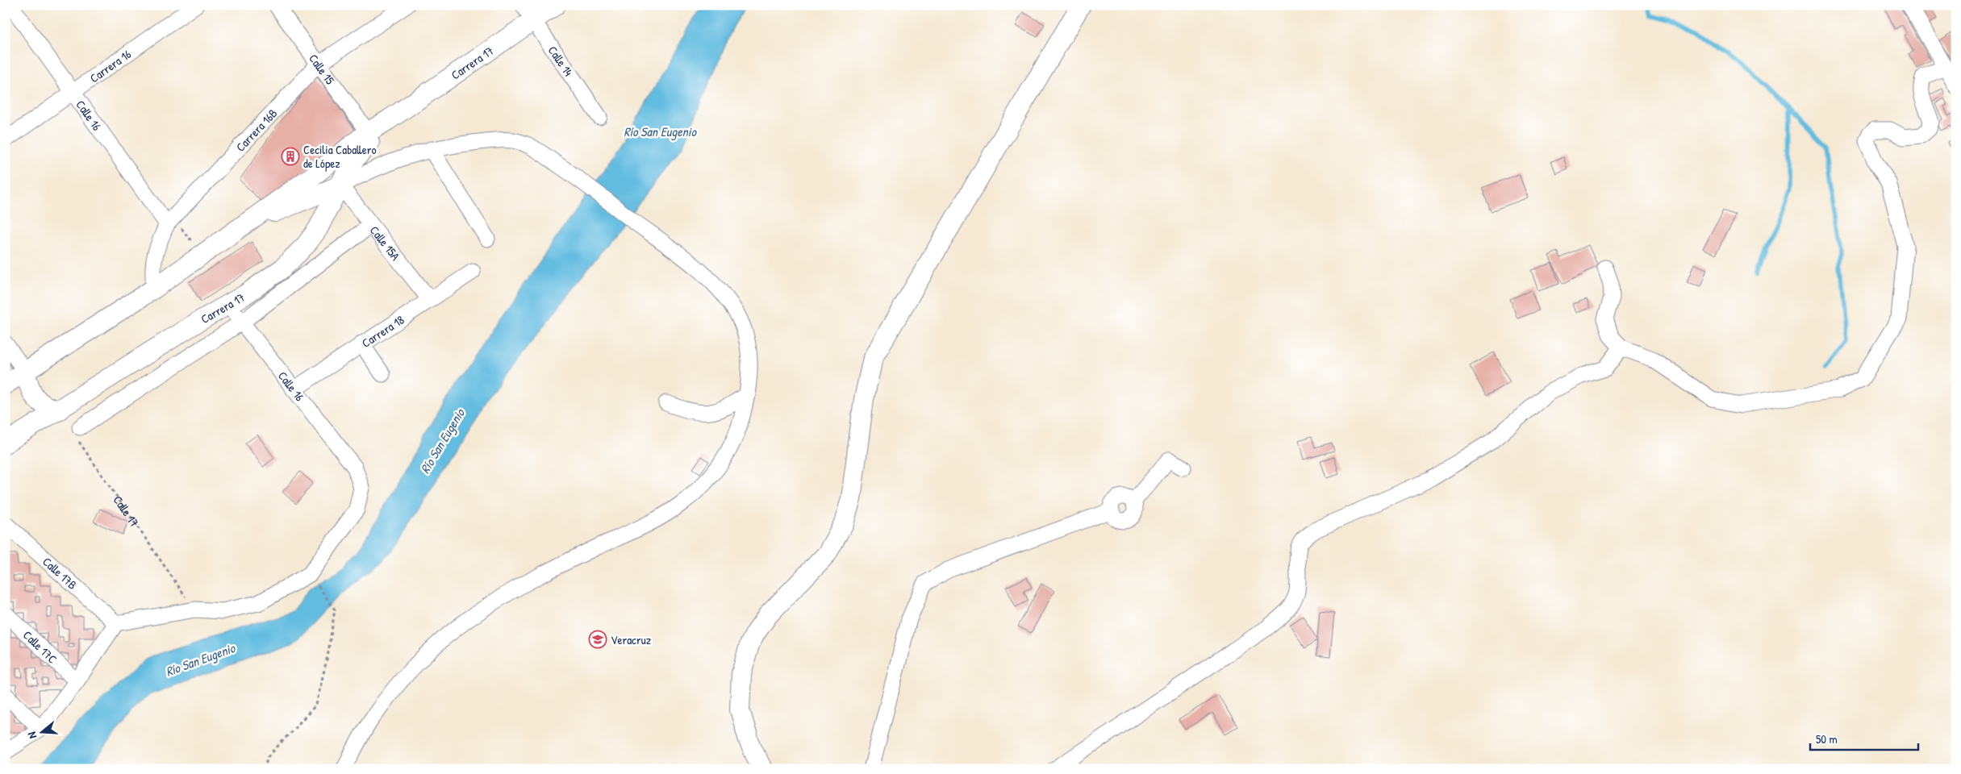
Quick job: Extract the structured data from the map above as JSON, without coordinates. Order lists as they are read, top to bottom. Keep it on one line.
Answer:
{"streets":{"main road":["Carrera 17"],"street":["Calle 14","Carrera 16","Calle 15","Calle 16","Carrera 16B","Calle 15A","Carrera 18","Calle 17B","Calle 17C"],"path":["Calle 17"]},"crossings":[["Calle 14","Carrera 17"],["Carrera 17","Calle 15"],["Carrera 17","Calle 16"],["Carrera 17","Carrera 16B"],["Carrera 17","Calle 15A"],["Carrera 16","Calle 16"],["Calle 15","Carrera 16B"],["Calle 16","Carrera 16B"],["Calle 16","Carrera 18"],["Calle 16","Calle 17"],["Calle 15A","Carrera 18"]],"water":["Río San Eugenio"],"places":{"building":["Cecilia Caballero de López"],"school or university":["Veracruz"]},"scale_bar":"50 m","north":"left"}
